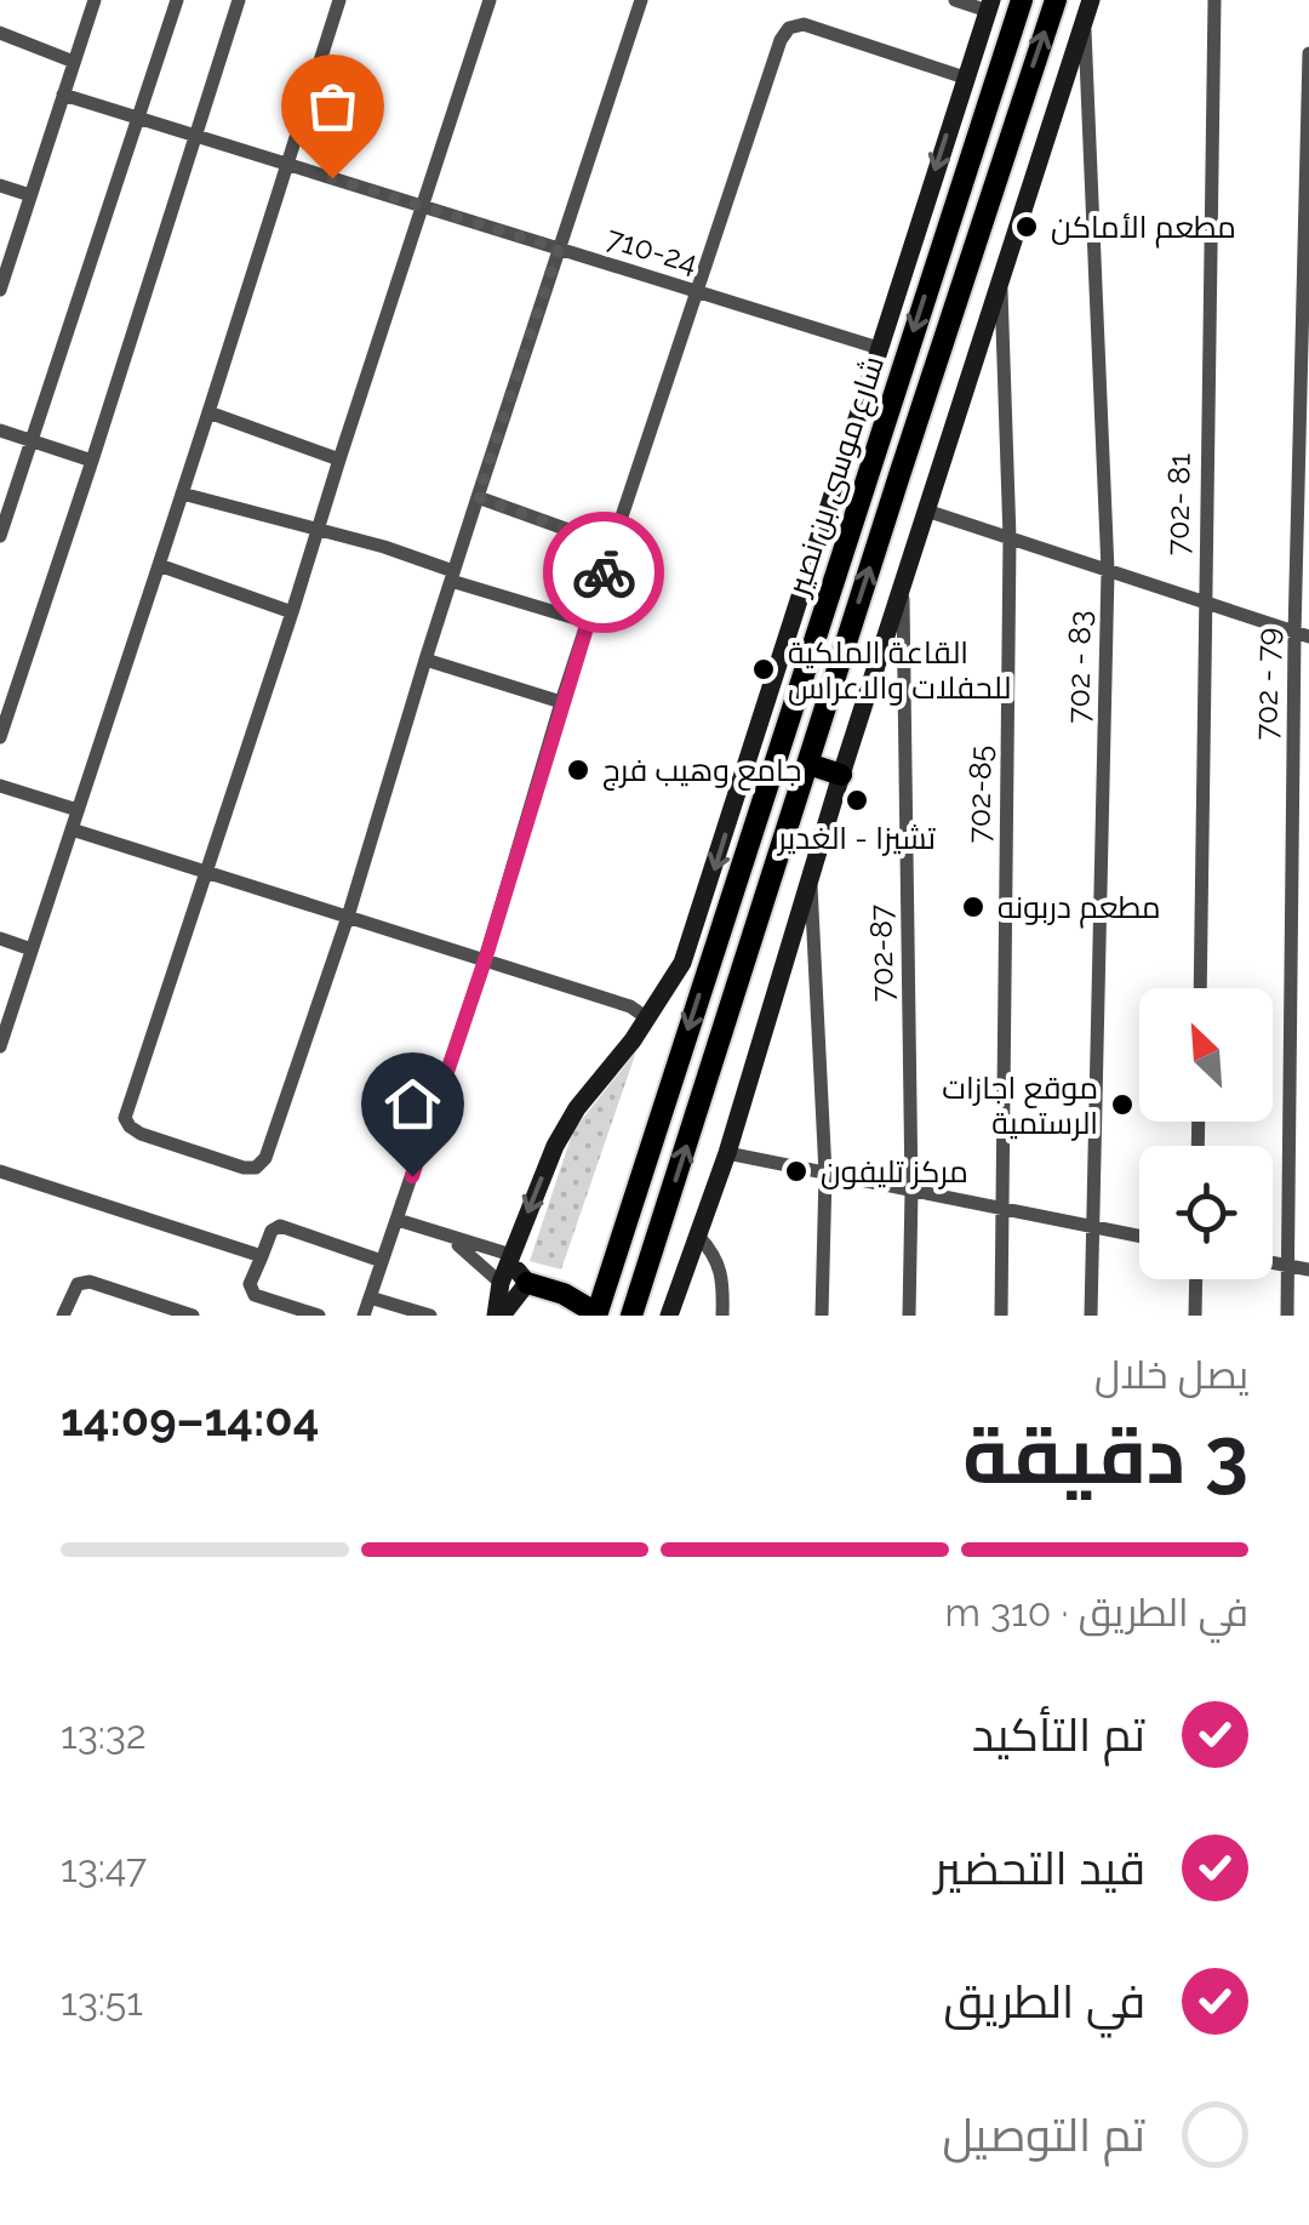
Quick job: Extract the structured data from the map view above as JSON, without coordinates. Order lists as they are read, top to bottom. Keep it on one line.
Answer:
{"streets":{"main road":["شارع موسى بن نصير"],"street":["710-24","702- 81","702 - 83","702 - 79","702-85","702-87"]},"places":["مطعم الأماكن","القاعة الملكية للحفلات والاعراس","جامع وهيب فرج","تشيزا - الغدير","مطعم دربونه","موقع اجازات الرستمية","مركز تليفون"],"north":"top left","page":{"heading":["3 دقيقة","يصل خلال","14:04–14:09"],"bar":"في الطريق · 310 m","list":[["تم التأكيد","13:32"],["قيد التحضير","13:47"],["في الطريق","13:51"],"تم التوصيل"]}}
